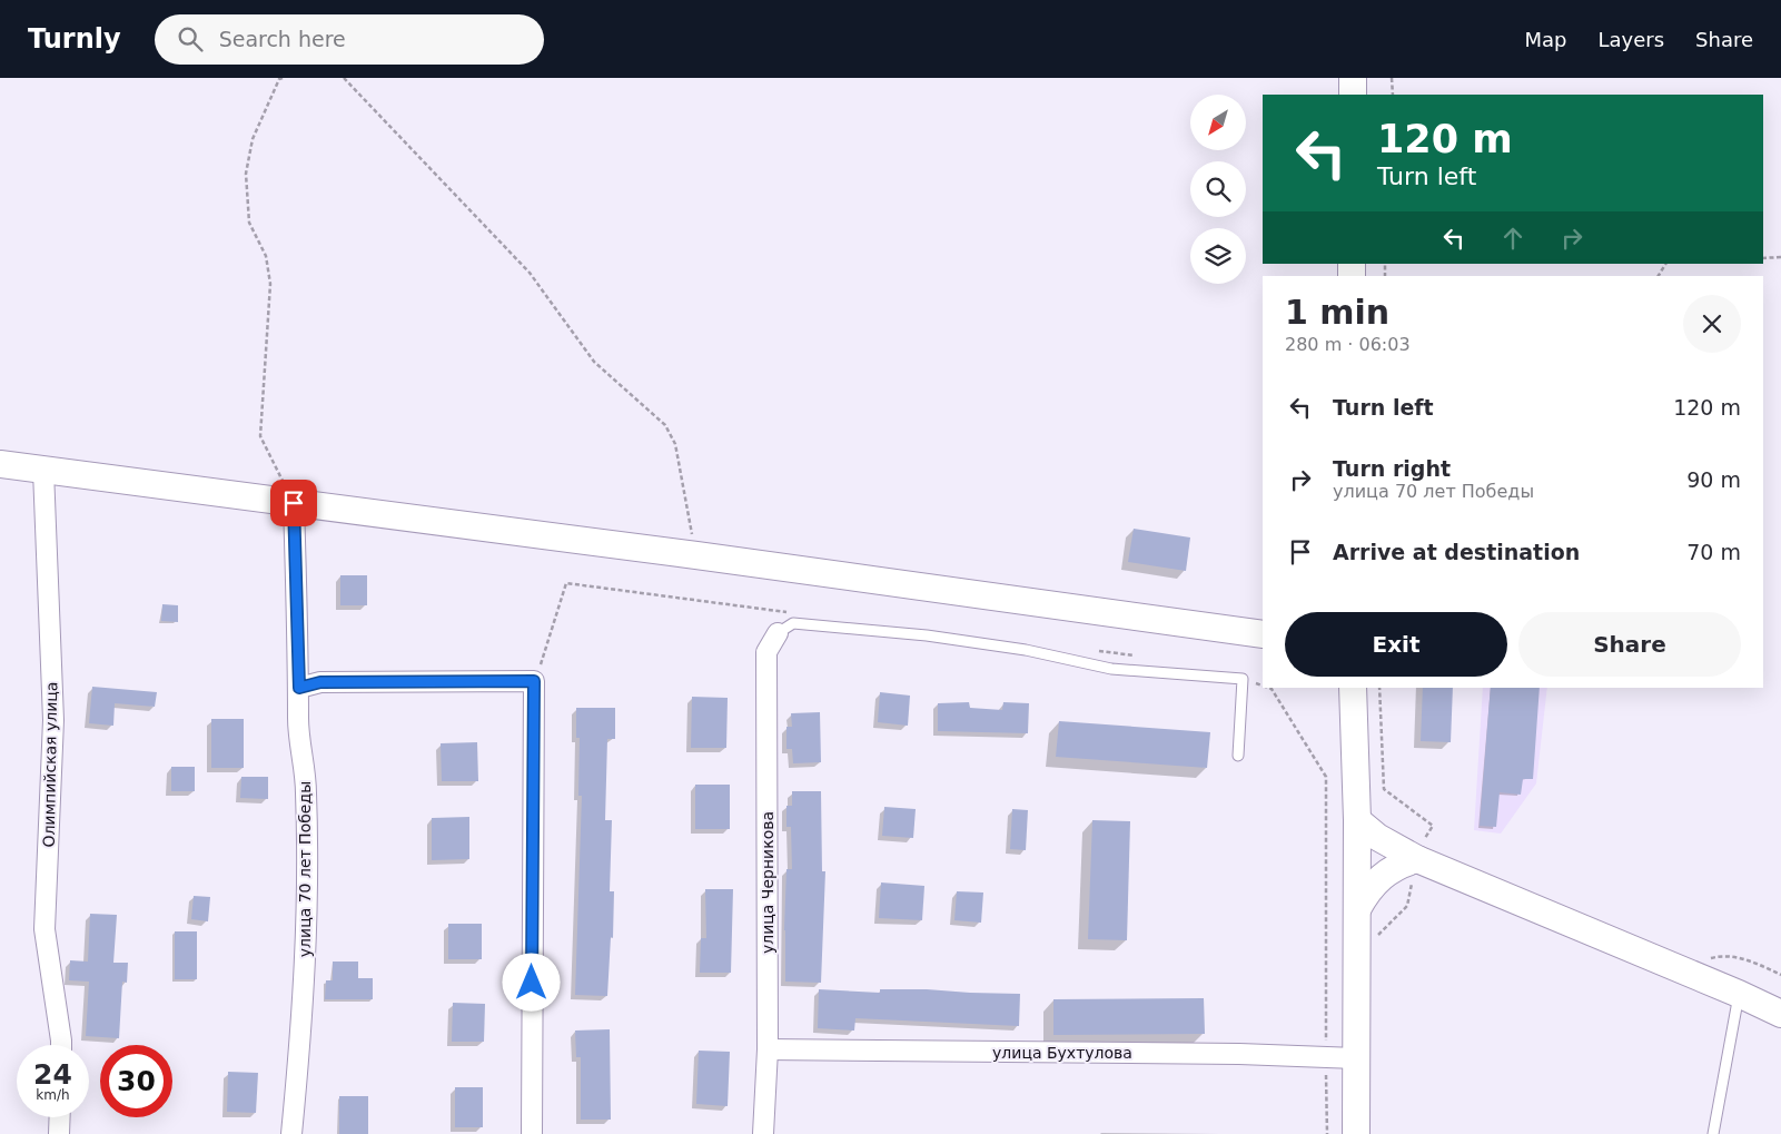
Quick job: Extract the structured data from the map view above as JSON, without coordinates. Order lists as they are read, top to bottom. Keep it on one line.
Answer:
{"streets":{"street":["Олимпийская улица","улица 70 лет Победы","улица Черникова","улица Бухтулова"]},"crossings":[["улица Черникова","улица Бухтулова"]],"north":"bottom left","page":{"header":"Turnly","search":"Search here","nav":["Map","Layers","Share"],"turn":["120 m","Turn left"],"heading":["1 min","280 m · 06:03"],"list":[{"name":"Turn left","value":"120 m"},{"name":"Turn right","note":"улица 70 лет Победы","value":"90 m"},{"name":"Arrive at destination","value":"70 m"}],"buttons":["Exit","Share"],"speed":"24 km/h","limit":"30"}}
